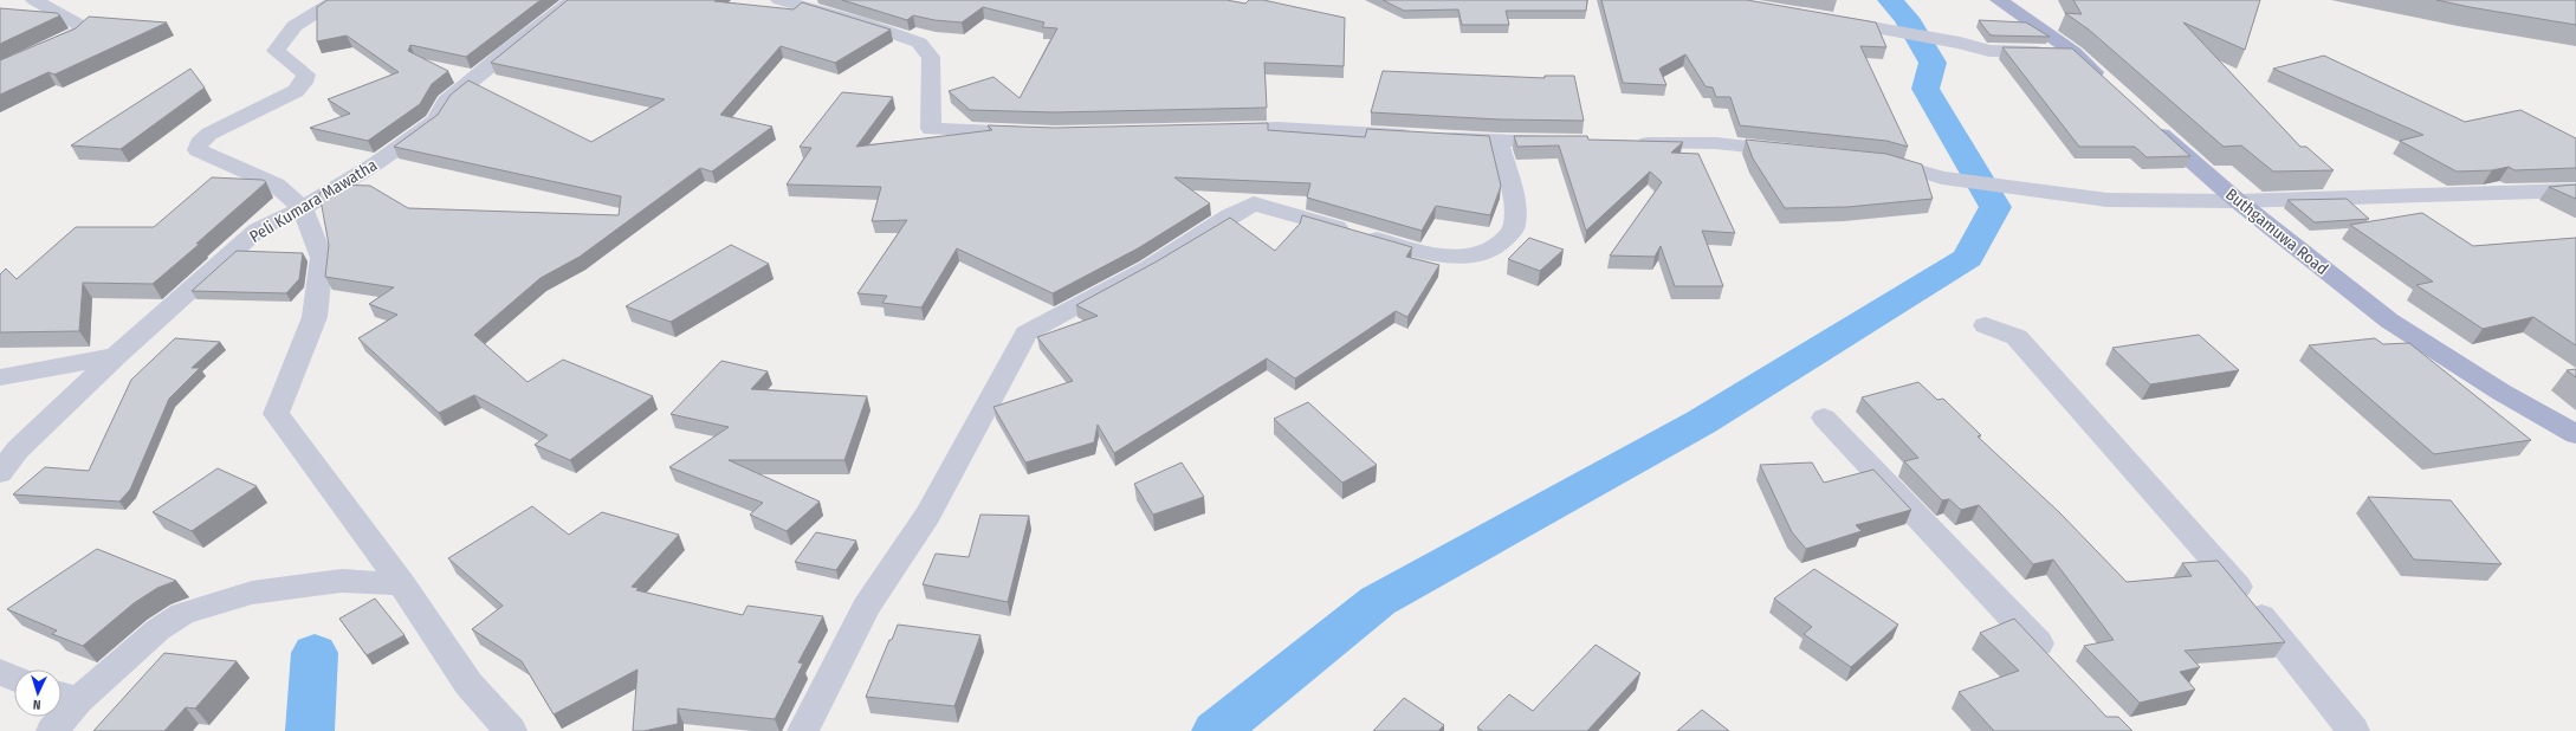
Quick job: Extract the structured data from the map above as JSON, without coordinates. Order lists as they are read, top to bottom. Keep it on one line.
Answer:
{"streets":{"main road":["Buthgamuwa Road"],"street":["Peli Kumara Mawatha"]},"north":"bottom"}
